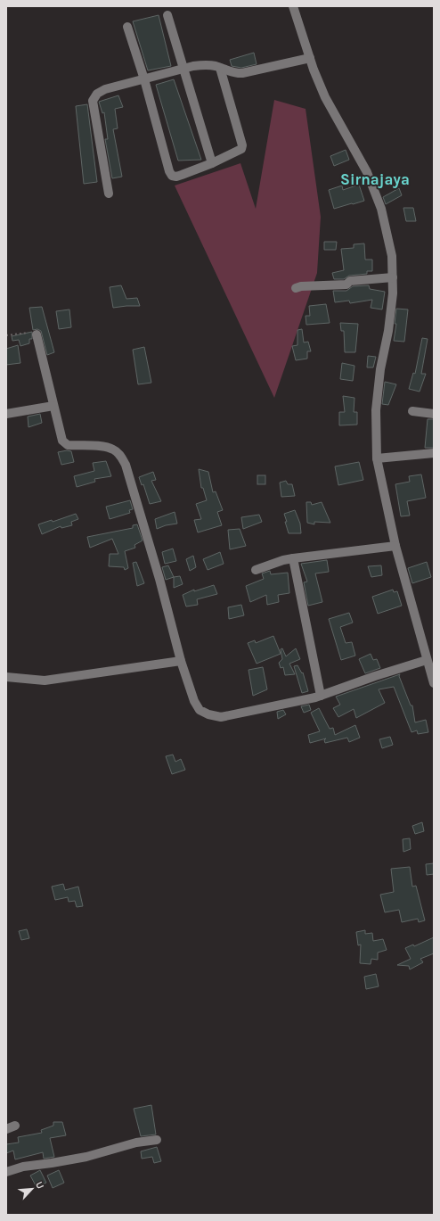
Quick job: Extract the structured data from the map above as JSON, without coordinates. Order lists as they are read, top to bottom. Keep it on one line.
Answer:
{"districts":["Sirnajaya"],"north":"top right"}
